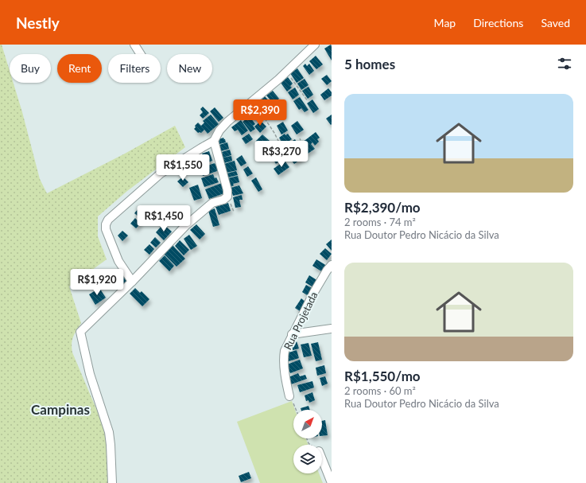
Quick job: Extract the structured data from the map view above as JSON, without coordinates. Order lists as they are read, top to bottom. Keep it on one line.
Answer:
{"streets":{"street":["Rua Projetada"]},"districts":["Campinas"],"north":"top right","page":{"header":"Nestly","nav":["Map","Directions","Saved"],"heading":"5 homes","chip":["Buy","Rent","Filters","New"],"list":[{"name":"R$2,390/mo","note":"2 rooms · 74 m² · Rua Doutor Pedro Nicácio da Silva"},{"name":"R$1,550/mo","note":"2 rooms · 60 m² · Rua Doutor Pedro Nicácio da Silva"}],"price":["R$2,390","R$3,270","R$1,550","R$1,450","R$1,920"]}}
